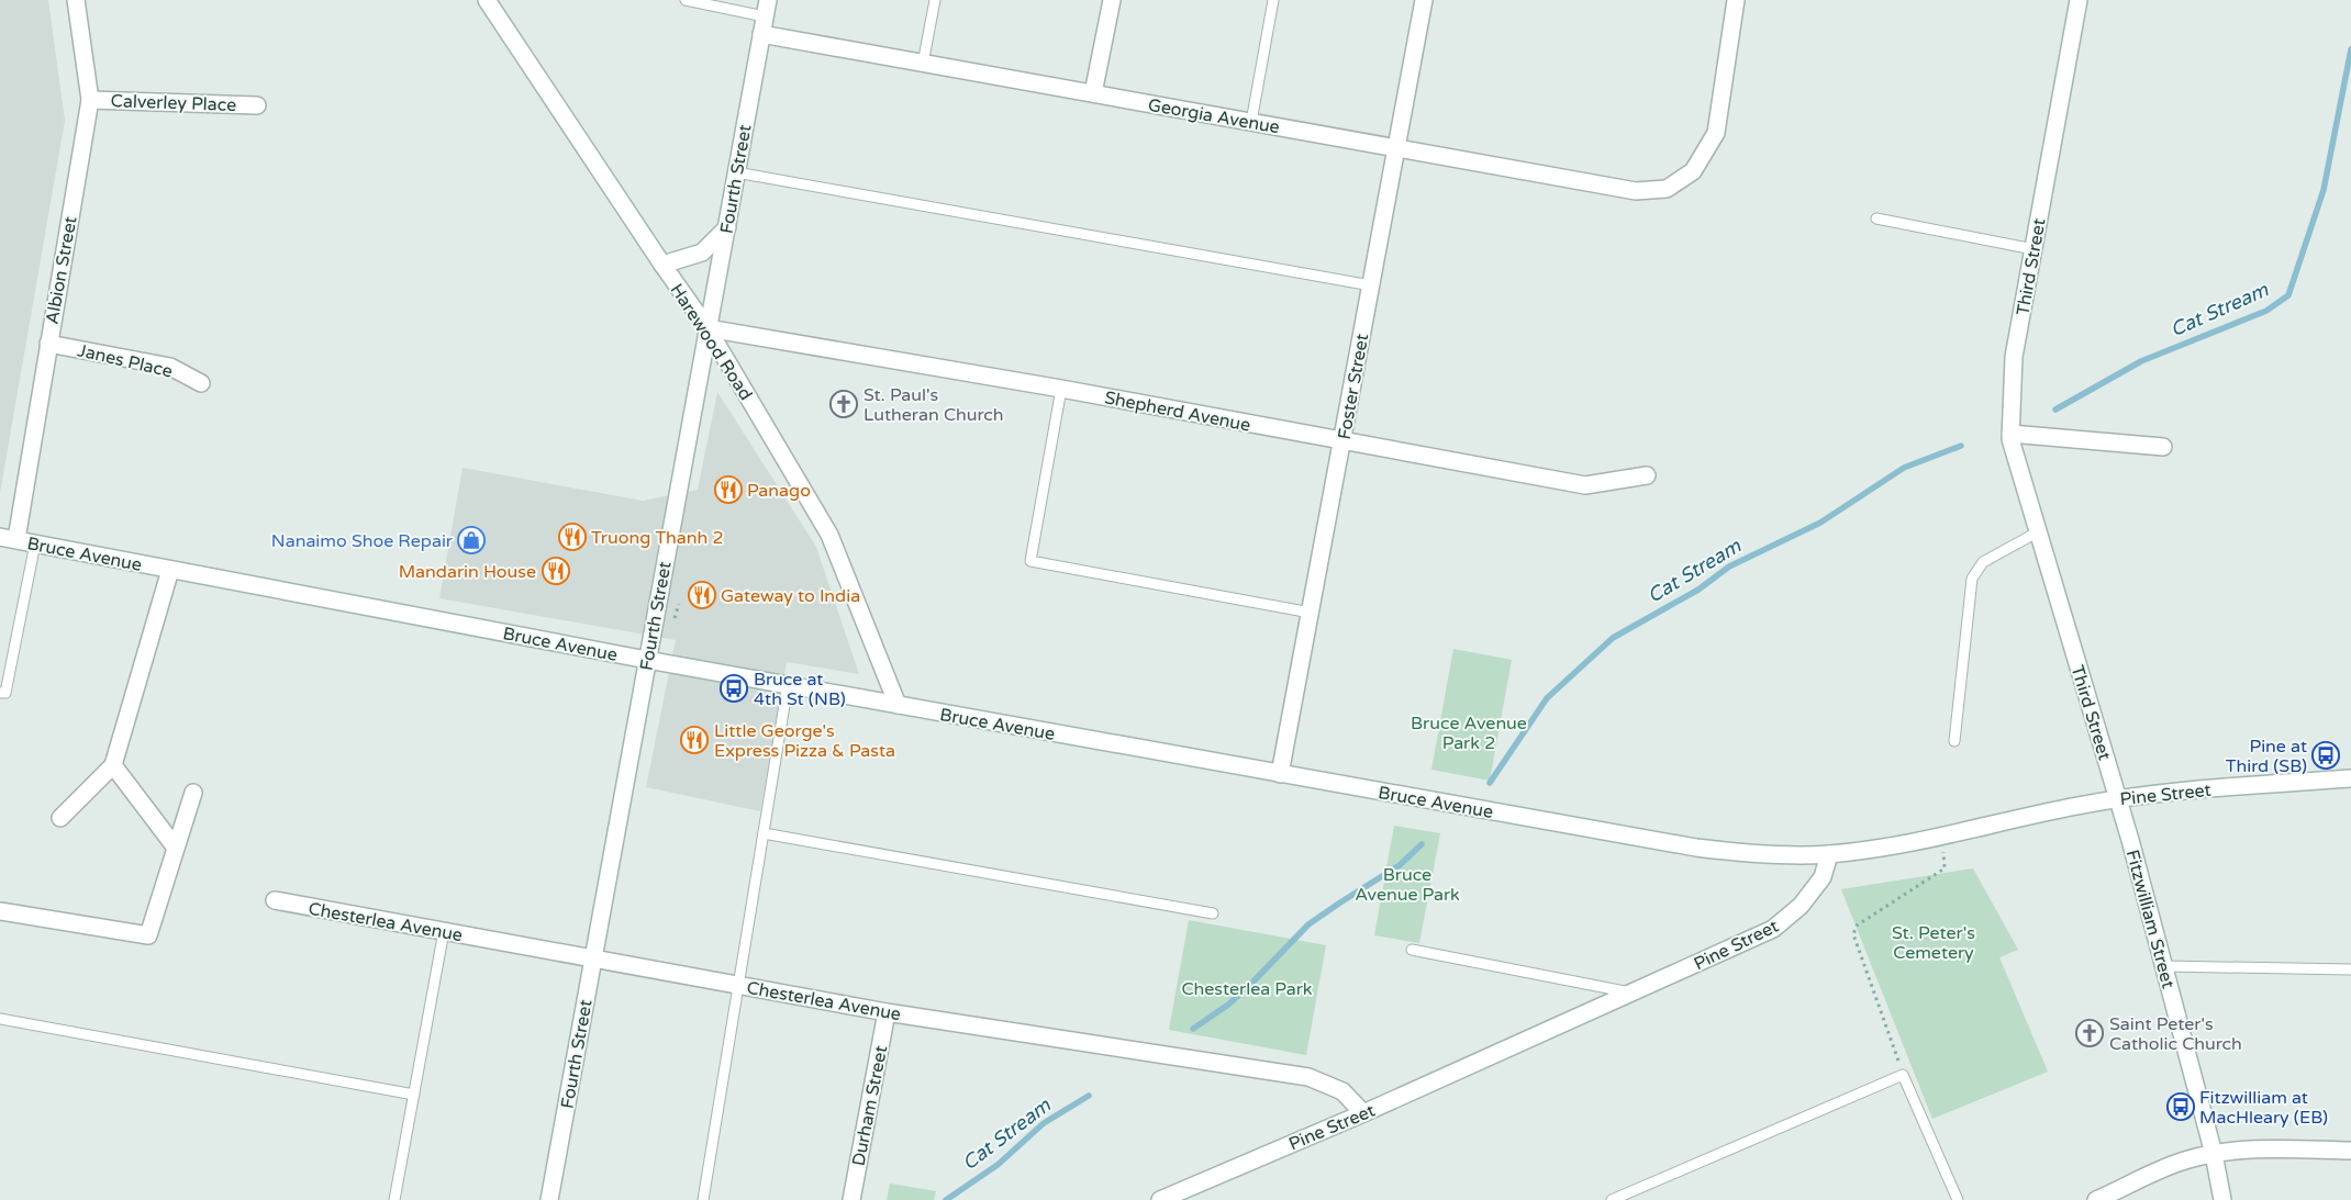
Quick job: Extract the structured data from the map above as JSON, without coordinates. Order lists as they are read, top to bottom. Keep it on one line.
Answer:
{"streets":{"street":["Calverley Place","Georgia Avenue","Fourth Street","Third Street","Albion Street","Harewood Road","Janes Place","Foster Street","Shepherd Avenue","Bruce Avenue","Pine Street","Fitzwilliam Street","Chesterlea Avenue","Durham Street"]},"crossings":[["Calverley Place","Albion Street"],["Georgia Avenue","Fourth Street"],["Georgia Avenue","Foster Street"],["Fourth Street","Harewood Road"],["Fourth Street","Shepherd Avenue"],["Fourth Street","Bruce Avenue"],["Fourth Street","Chesterlea Avenue"],["Third Street","Pine Street"],["Third Street","Fitzwilliam Street"],["Albion Street","Janes Place"],["Albion Street","Bruce Avenue"],["Harewood Road","Shepherd Avenue"],["Harewood Road","Bruce Avenue"],["Foster Street","Shepherd Avenue"],["Foster Street","Bruce Avenue"],["Bruce Avenue","Pine Street"],["Pine Street","Fitzwilliam Street"],["Pine Street","Chesterlea Avenue"],["Chesterlea Avenue","Durham Street"]],"water":["Cat Stream"],"parks":["Bruce Avenue Park 2","Bruce Avenue Park","St. Peter's Cemetery","Chesterlea Park"],"places":{"church":["St. Paul's Lutheran Church","Saint Peter's Catholic Church"],"restaurant":["Panago","Truong Thanh 2","Mandarin House","Gateway to India","Little George's Express Pizza & Pasta"],"shop":["Nanaimo Shoe Repair"],"bus stop":["Bruce at 4th St (NB)","Pine at Third (SB)","Fitzwilliam at MacHleary (EB)"]}}
